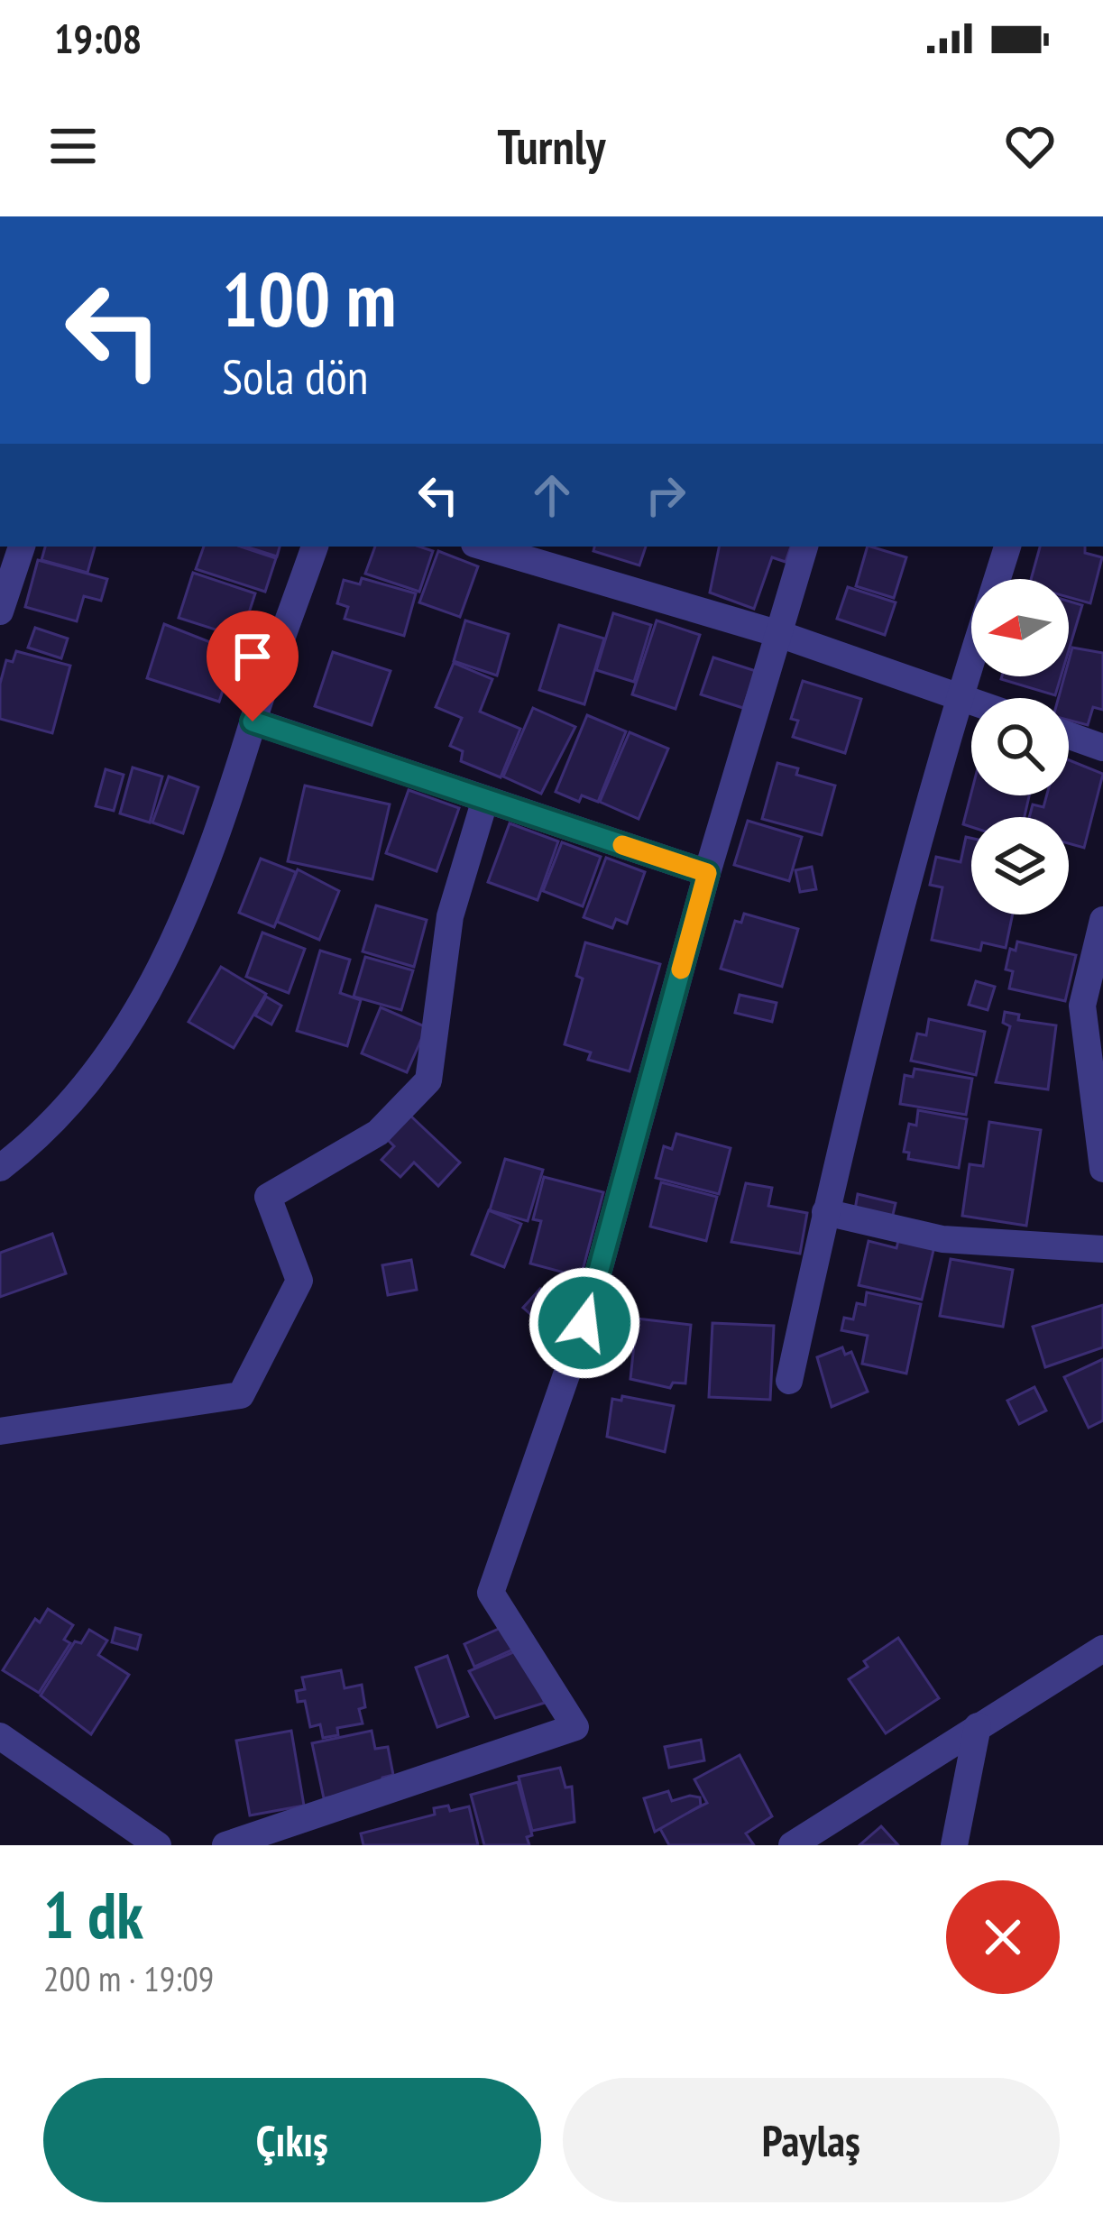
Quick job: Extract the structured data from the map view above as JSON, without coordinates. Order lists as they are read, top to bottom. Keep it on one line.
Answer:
{"north":"left","page":{"status":"19:08","header":"Turnly","turn":["100 m","Sola dön"],"heading":["1 dk","200 m · 19:09"],"buttons":["Çıkış","Paylaş"]}}
